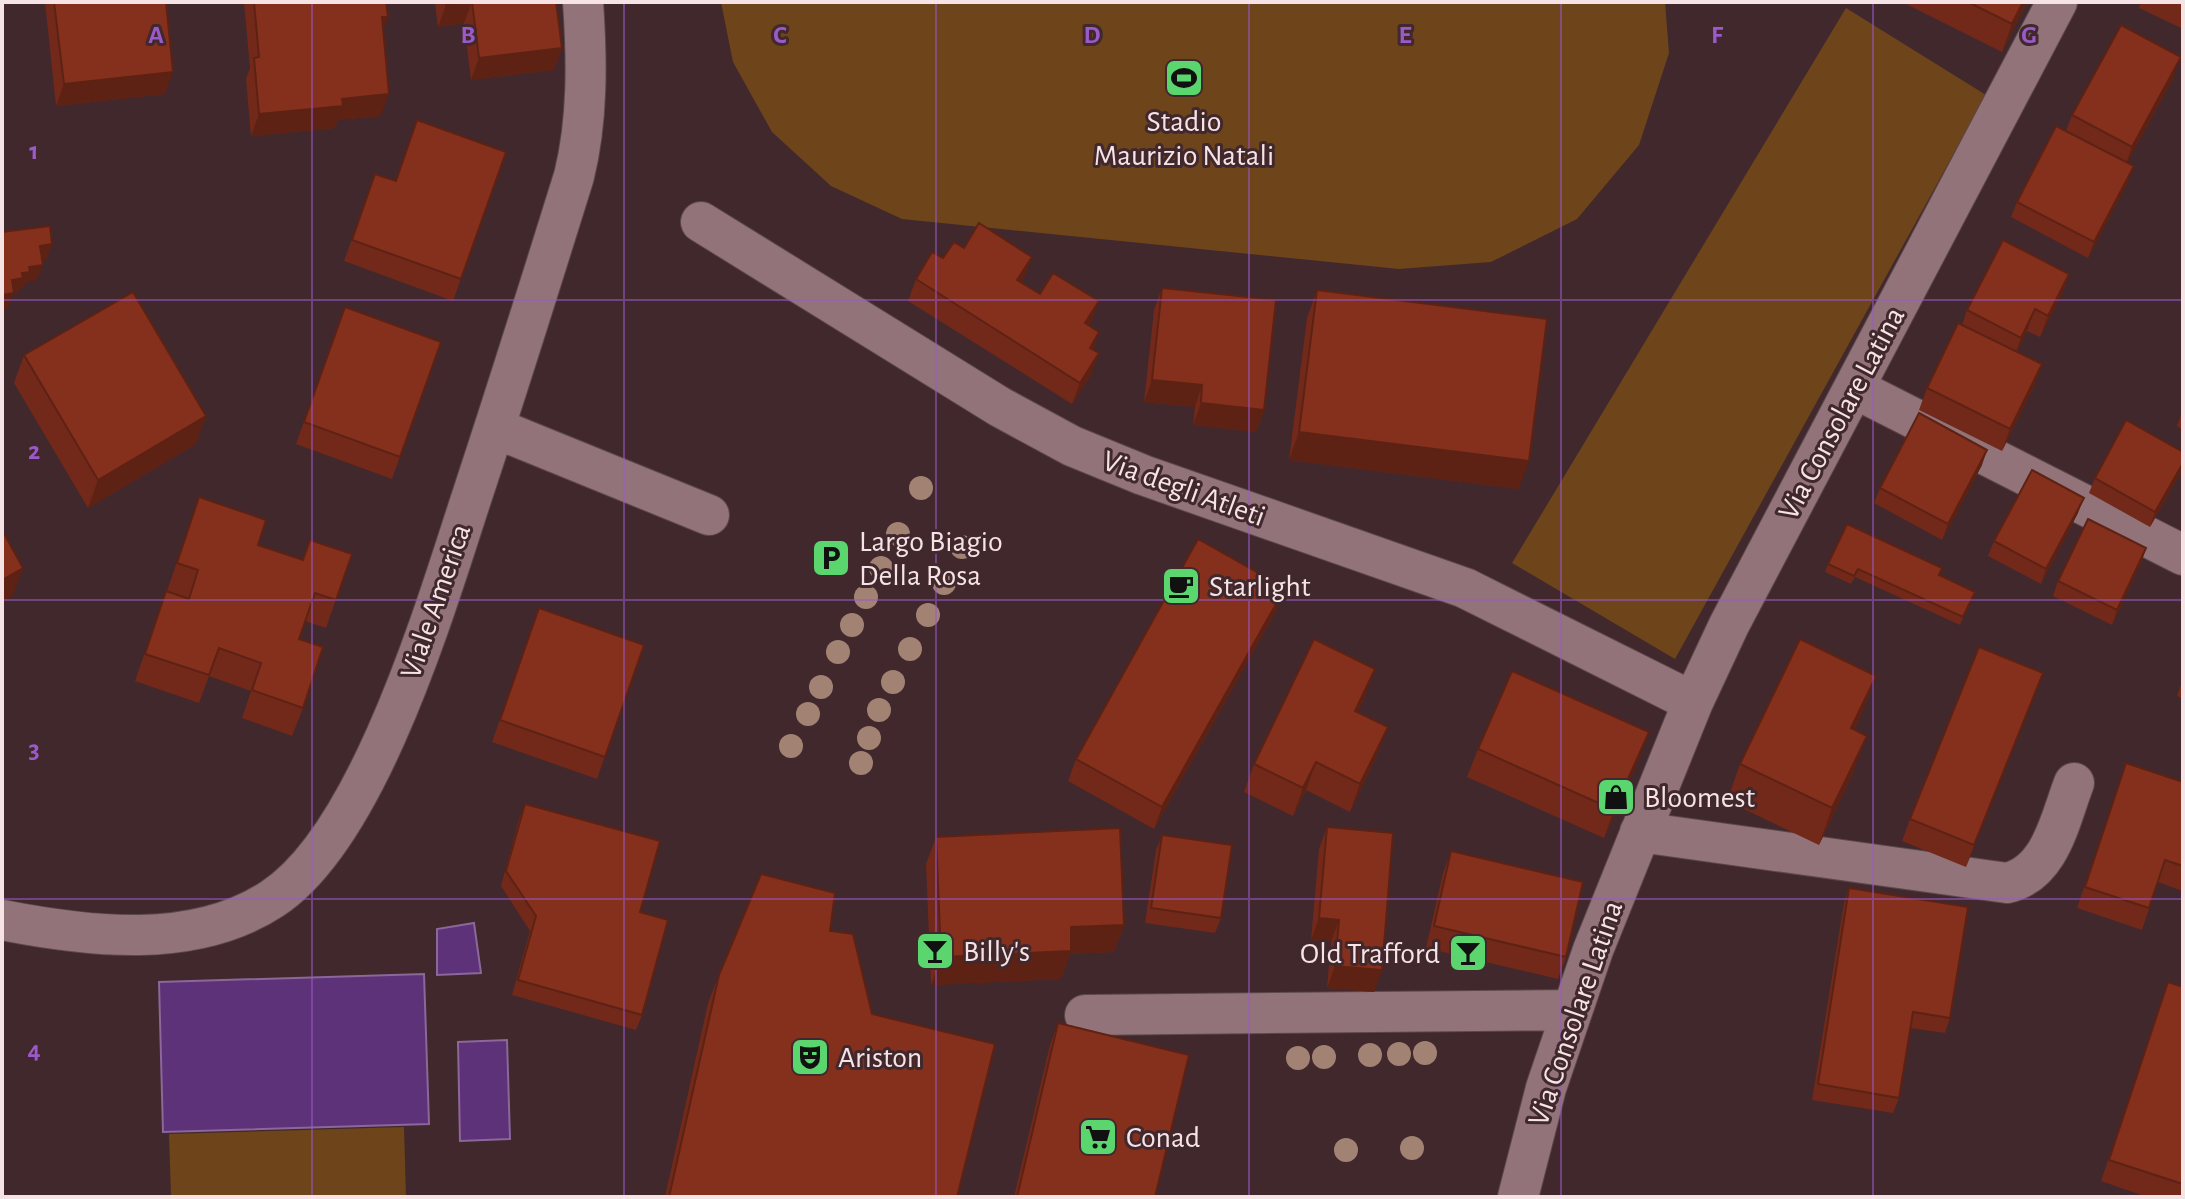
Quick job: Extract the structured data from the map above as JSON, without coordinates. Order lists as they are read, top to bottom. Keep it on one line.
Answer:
{"streets":{"street":["Via Consolare Latina","Via degli Atleti","Viale America"]},"crossings":[["Via Consolare Latina","Via degli Atleti"]],"places":{"sports":["Stadio Maurizio Natali"],"parking":["Largo Biagio Della Rosa"],"cafe":["Starlight"],"shop":["Bloomest"],"bar":["Billy's","Old Trafford"],"theatre":["Ariston"],"supermarket":["Conad"]},"grid":{"columns":["A","B","C","D","E","F","G"],"rows":["1","2","3","4"]}}
